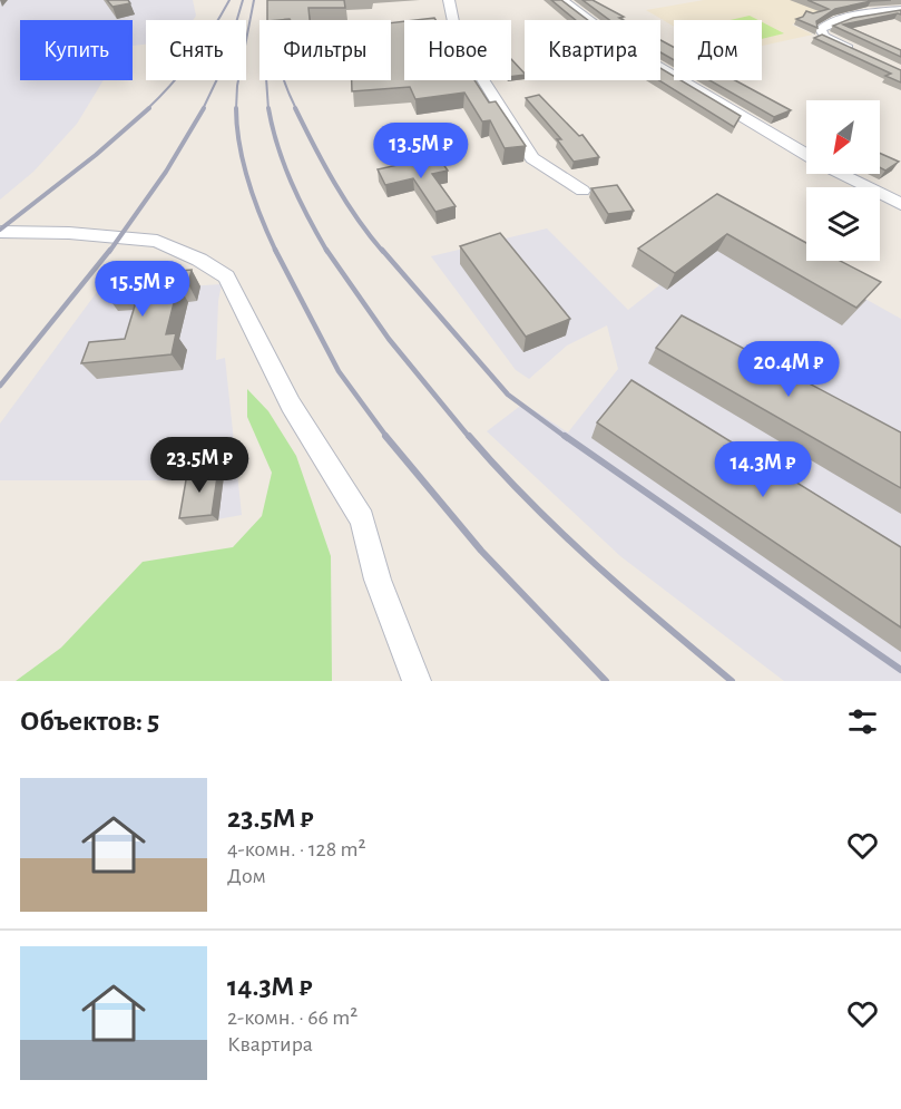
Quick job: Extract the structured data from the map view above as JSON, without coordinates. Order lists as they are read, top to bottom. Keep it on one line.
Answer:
{"north":"bottom left","page":{"chip":["Купить","Снять","Фильтры","Новое","Квартира","Дом"],"price":["13.5M ₽","15.5M ₽","20.4M ₽","23.5M ₽","14.3M ₽"],"heading":"Объектов: 5","list":[{"name":"23.5M ₽","note":"4-комн. · 128 m² · Дом"},{"name":"14.3M ₽","note":"2-комн. · 66 m² · Квартира"}]}}
